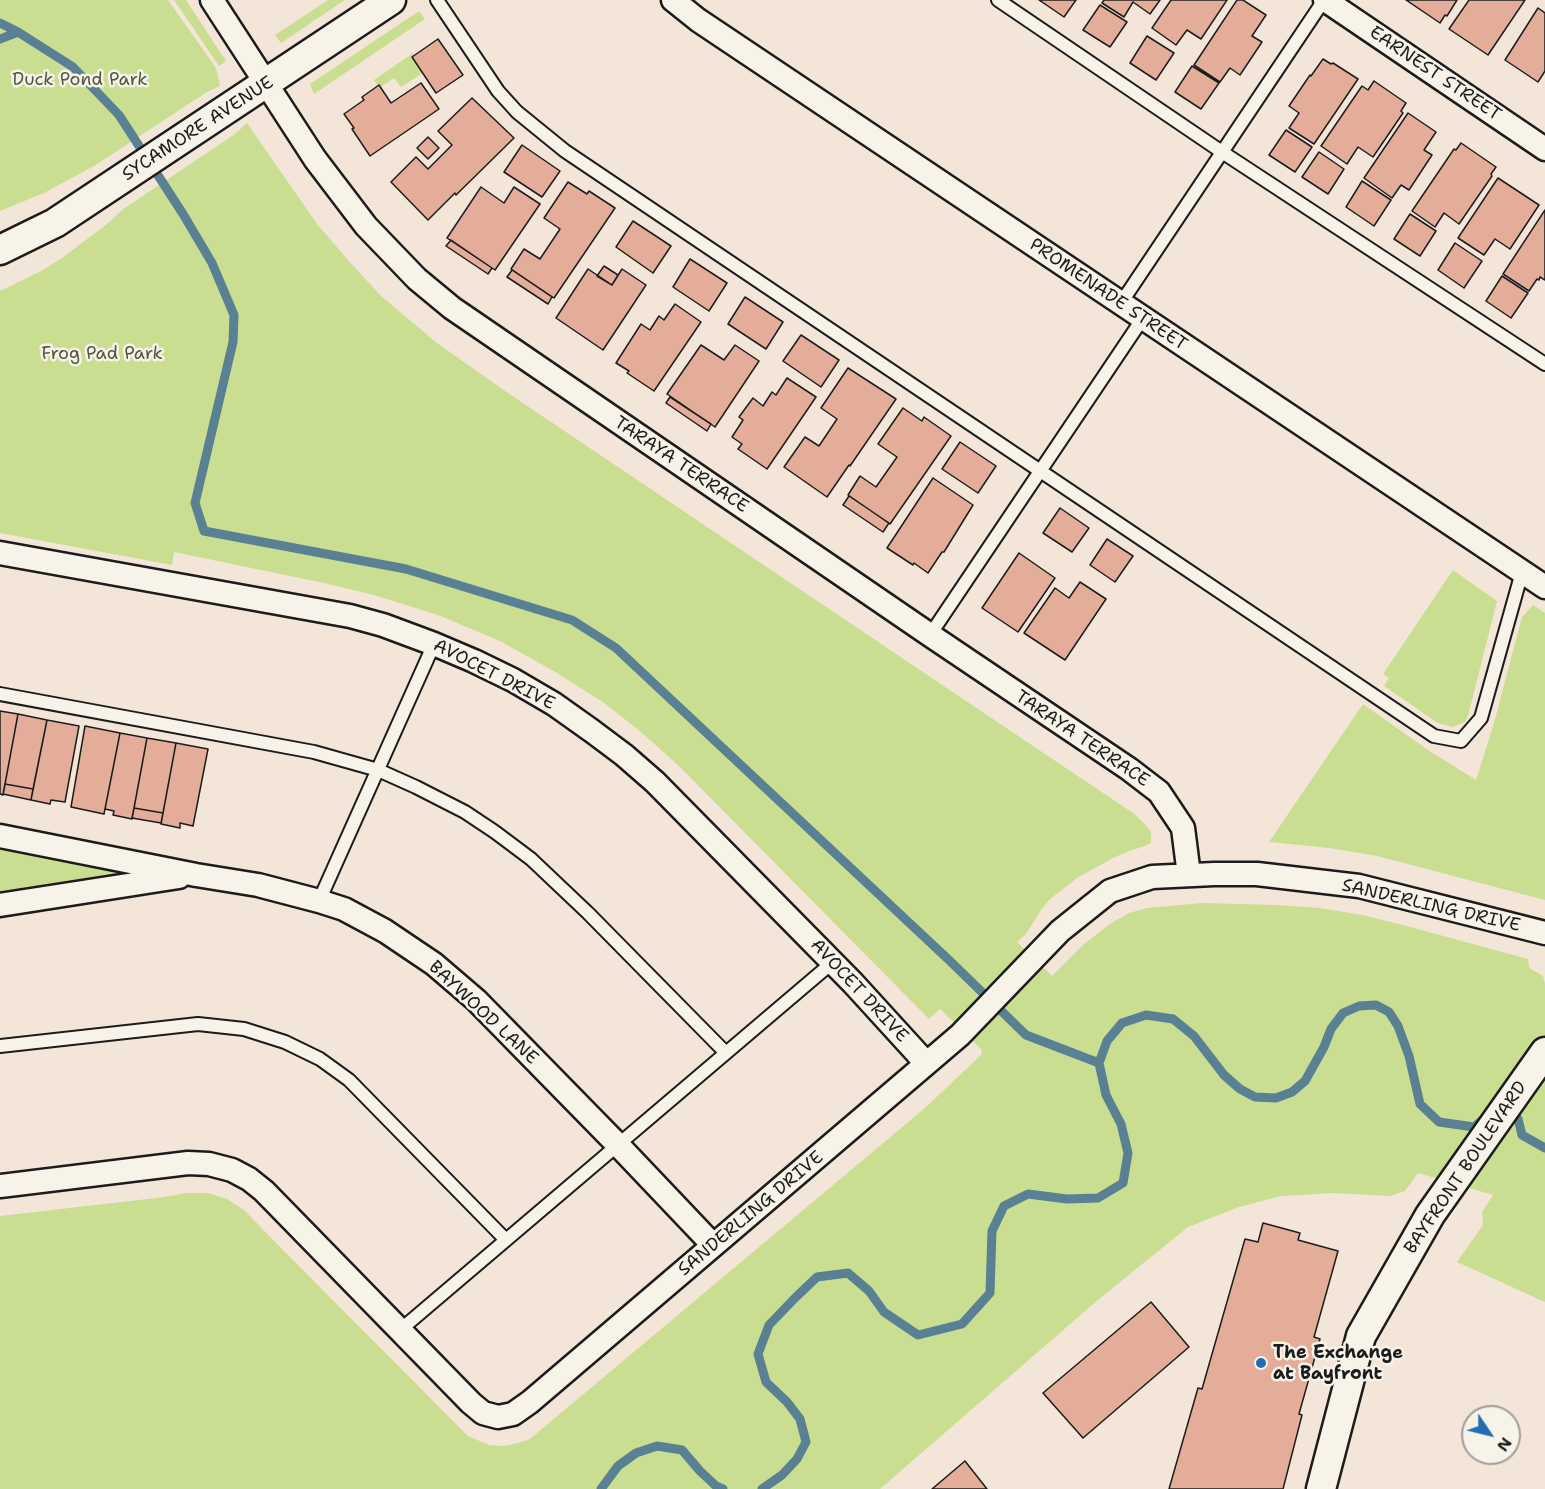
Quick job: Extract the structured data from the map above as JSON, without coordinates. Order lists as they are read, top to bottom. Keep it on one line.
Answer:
{"streets":{"street":["EARNEST STREET","SYCAMORE AVENUE","PROMENADE STREET","TARAYA TERRACE","AVOCET DRIVE","SANDERLING DRIVE","BAYWOOD LANE","BAYFRONT BOULEVARD"]},"crossings":[["SYCAMORE AVENUE","TARAYA TERRACE"],["TARAYA TERRACE","SANDERLING DRIVE"],["AVOCET DRIVE","SANDERLING DRIVE"],["SANDERLING DRIVE","BAYWOOD LANE"]],"parks":["Duck Pond Park","Frog Pad Park"],"places":["The Exchange at Bayfront"],"north":"bottom right"}
